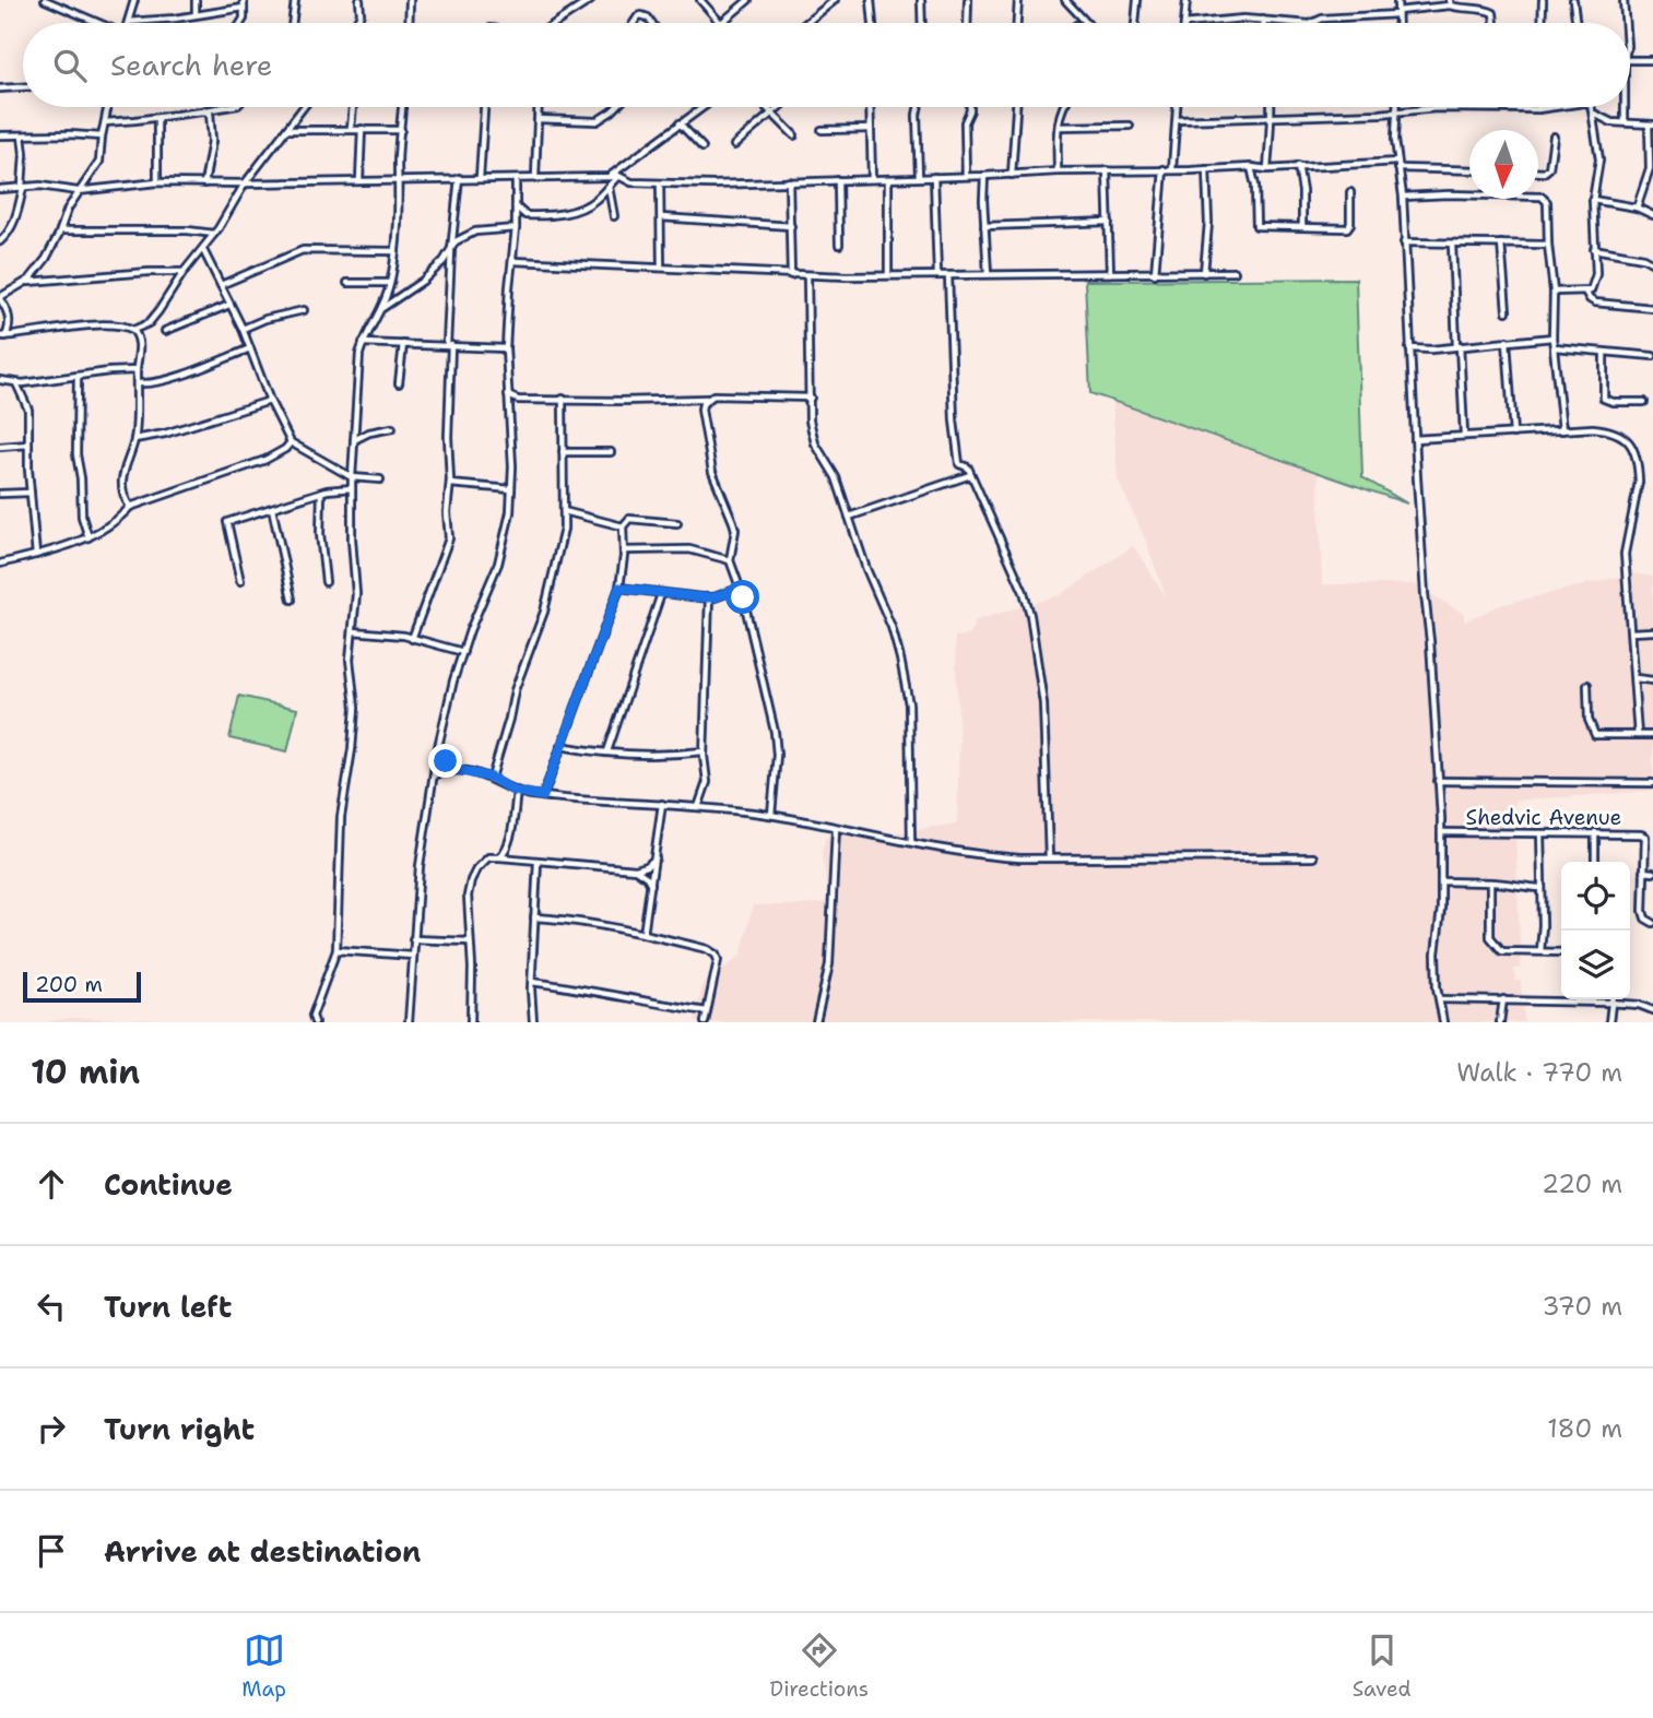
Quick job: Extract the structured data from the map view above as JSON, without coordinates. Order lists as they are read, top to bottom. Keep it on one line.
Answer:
{"streets":{"street":["Shedvic Avenue"]},"scale_bar":"200 m","north":"bottom","page":{"search":"Search here","scale":"200 m","heading":["10 min","Walk · 770 m"],"list":[["Continue","220 m"],["Turn left","370 m"],["Turn right","180 m"],"Arrive at destination"],"nav":["Map","Directions","Saved"]}}
